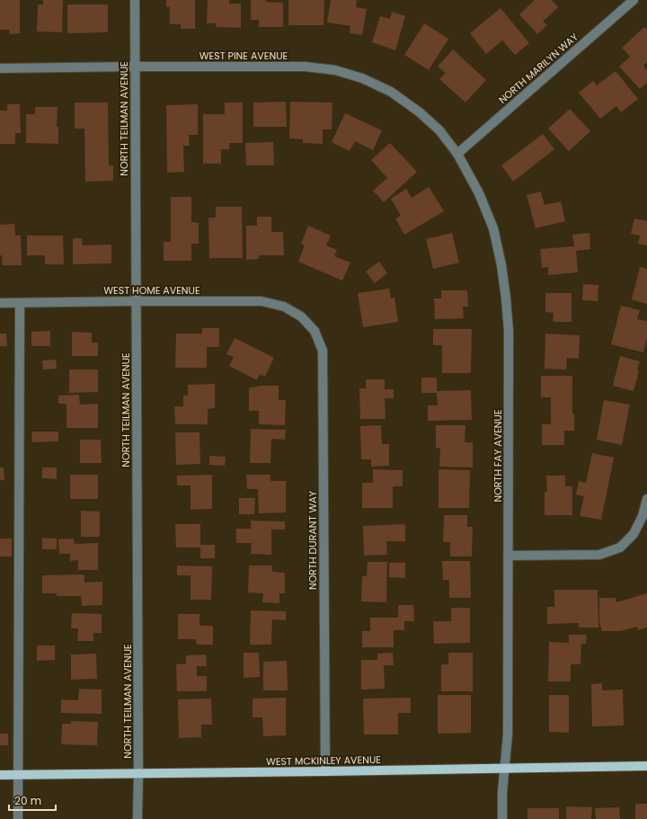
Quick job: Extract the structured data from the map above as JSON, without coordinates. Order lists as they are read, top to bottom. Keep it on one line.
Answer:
{"streets":{"main road":["WEST MCKINLEY AVENUE"],"street":["WEST PINE AVENUE","NORTH MARILYN WAY","NORTH TEILMAN AVENUE","WEST HOME AVENUE","NORTH FAY AVENUE","NORTH DURANT WAY"]},"crossings":[["WEST PINE AVENUE","NORTH MARILYN WAY"],["WEST PINE AVENUE","NORTH TEILMAN AVENUE"],["WEST PINE AVENUE","NORTH FAY AVENUE"],["NORTH MARILYN WAY","NORTH FAY AVENUE"],["NORTH TEILMAN AVENUE","WEST HOME AVENUE"],["NORTH TEILMAN AVENUE","WEST MCKINLEY AVENUE"],["WEST HOME AVENUE","NORTH DURANT WAY"],["NORTH FAY AVENUE","WEST MCKINLEY AVENUE"],["NORTH DURANT WAY","WEST MCKINLEY AVENUE"]],"scale_bar":"20 m"}
